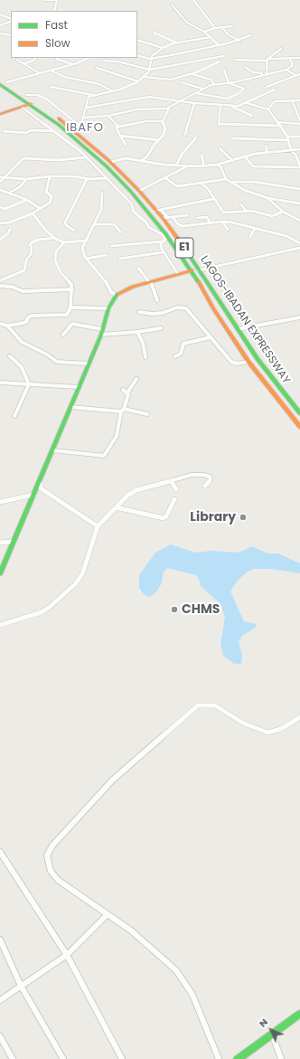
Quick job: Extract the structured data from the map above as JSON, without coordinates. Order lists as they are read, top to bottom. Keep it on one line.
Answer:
{"streets":{"main road":["E1","LAGOS-IBADAN EXPRESSWAY"]},"districts":["IBAFO"],"places":["Library","CHMS"],"legend":["Fast","Slow"],"north":"top left"}
